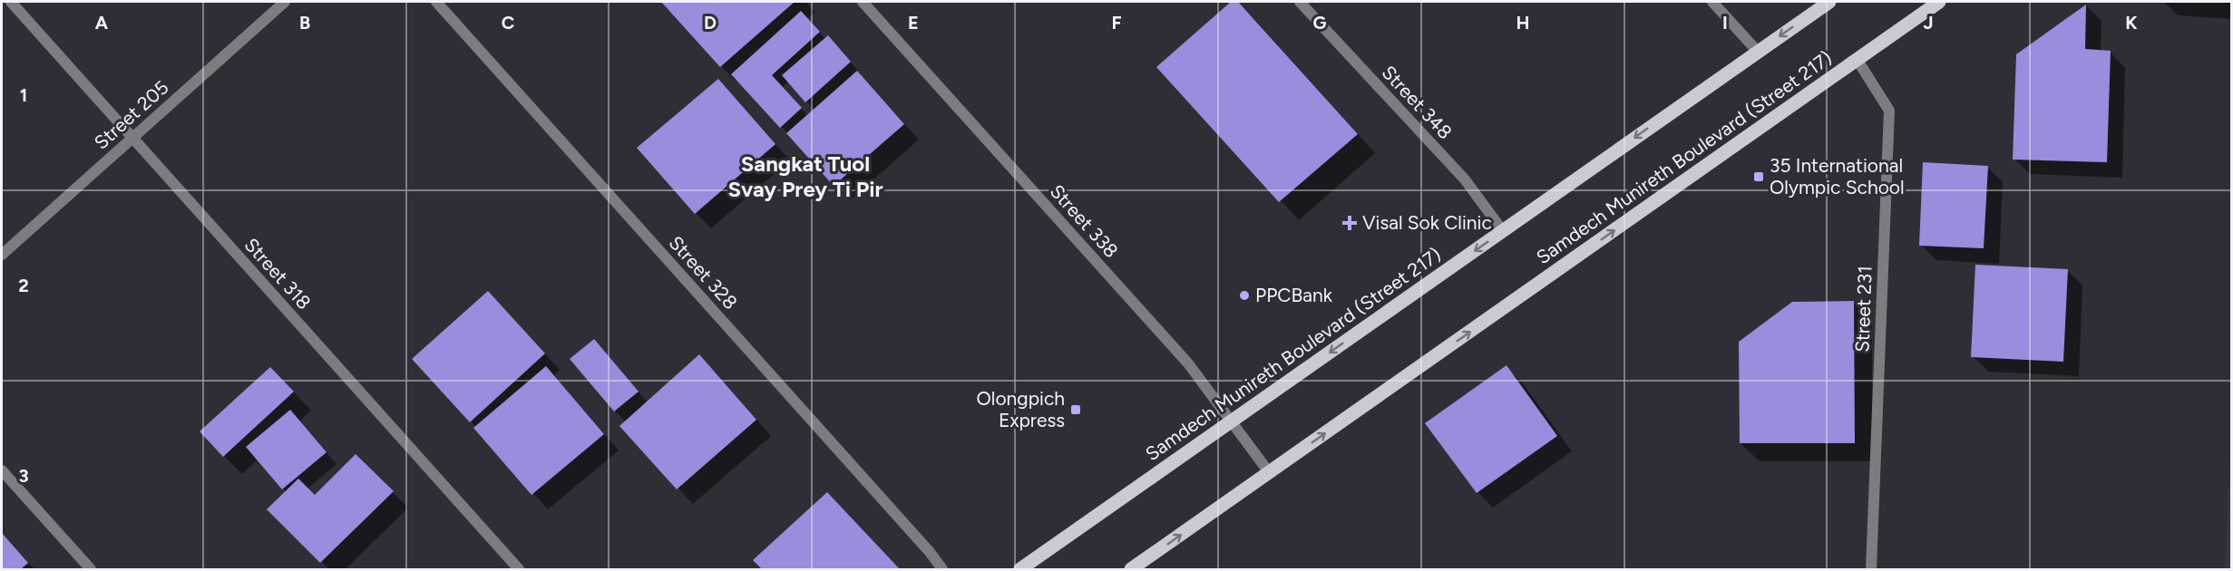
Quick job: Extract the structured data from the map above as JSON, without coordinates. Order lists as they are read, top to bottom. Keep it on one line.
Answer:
{"streets":{"main road":["Samdech Munireth Boulevard (Street 217)"],"street":["Street 348","Street 205","Street 338","Street 328","Street 318","Street 231"]},"crossings":[["Street 348","Samdech Munireth Boulevard (Street 217)"],["Street 205","Street 318"],["Samdech Munireth Boulevard (Street 217)","Street 338"],["Samdech Munireth Boulevard (Street 217)","Street 231"]],"districts":["Sangkat Tuol Svay Prey Ti Pir"],"places":{"transit":["35 International Olympic School","Olongpich Express"],"health":["Visal Sok Clinic"],"other":["PPCBank"]},"grid":{"columns":["A","B","C","D","E","F","G","H","I","J","K"],"rows":["1","2","3"]}}
